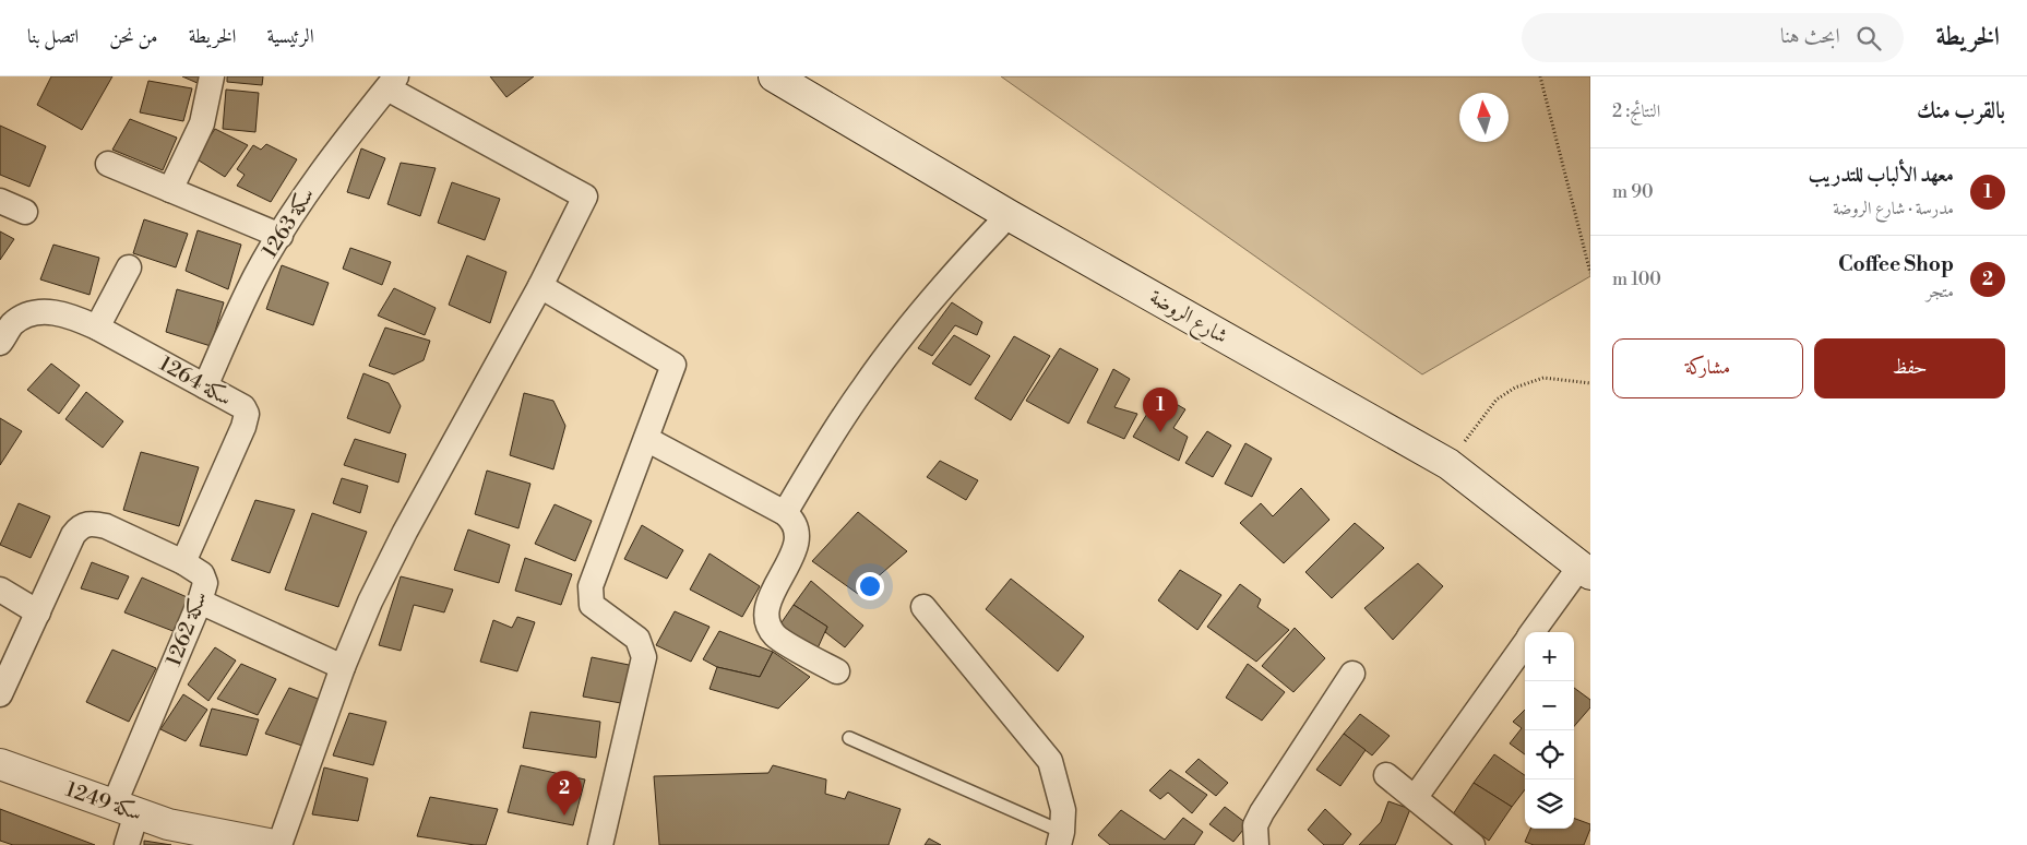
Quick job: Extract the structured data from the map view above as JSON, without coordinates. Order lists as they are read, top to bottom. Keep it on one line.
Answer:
{"streets":{"main road":["شارع الروضة","سكة 1249"],"street":["سكة 1263","سكة 1264","سكة 1262"]},"crossings":[["سكة 1263","سكة 1264"],["سكة 1264","سكة 1262"],["سكة 1262","سكة 1249"]],"north":"top","page":{"header":"الخريطة","search":"ابحث هنا","nav":["الرئيسية","الخريطة","من نحن","اتصل بنا"],"heading":["بالقرب منك","النتائج: 2"],"list":[{"mark":"1","name":"معهد الألباب للتدريب","note":"مدرسة · شارع الروضة","value":"90 m"},{"mark":"2","name":"Coffee Shop","note":"متجر","value":"100 m"}],"buttons":["حفظ","مشاركة"],"pins":["1","2"],"map_buttons":["+","−"]}}
